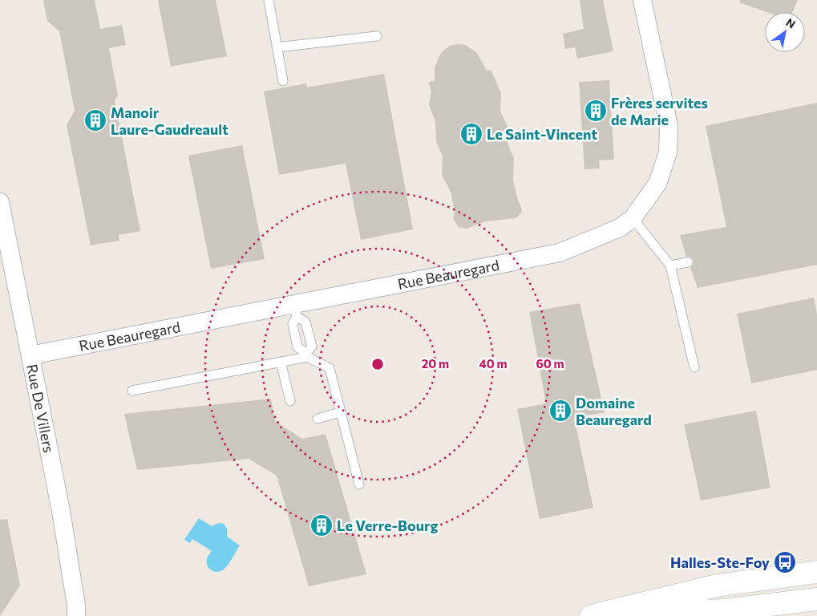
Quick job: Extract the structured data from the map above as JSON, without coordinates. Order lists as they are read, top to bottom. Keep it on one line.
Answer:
{"streets":{"street":["Rue Beauregard","Rue De Villers"]},"crossings":[["Rue Beauregard","Rue De Villers"]],"places":{"building":["Frères servites de Marie","Manoir Laure-Gaudreault","Le Saint-Vincent","Domaine Beauregard","Le Verre-Bourg"],"bus stop":["Halles-Ste-Foy"]},"north":"top right","rings":["20 m","40 m","60 m"]}
